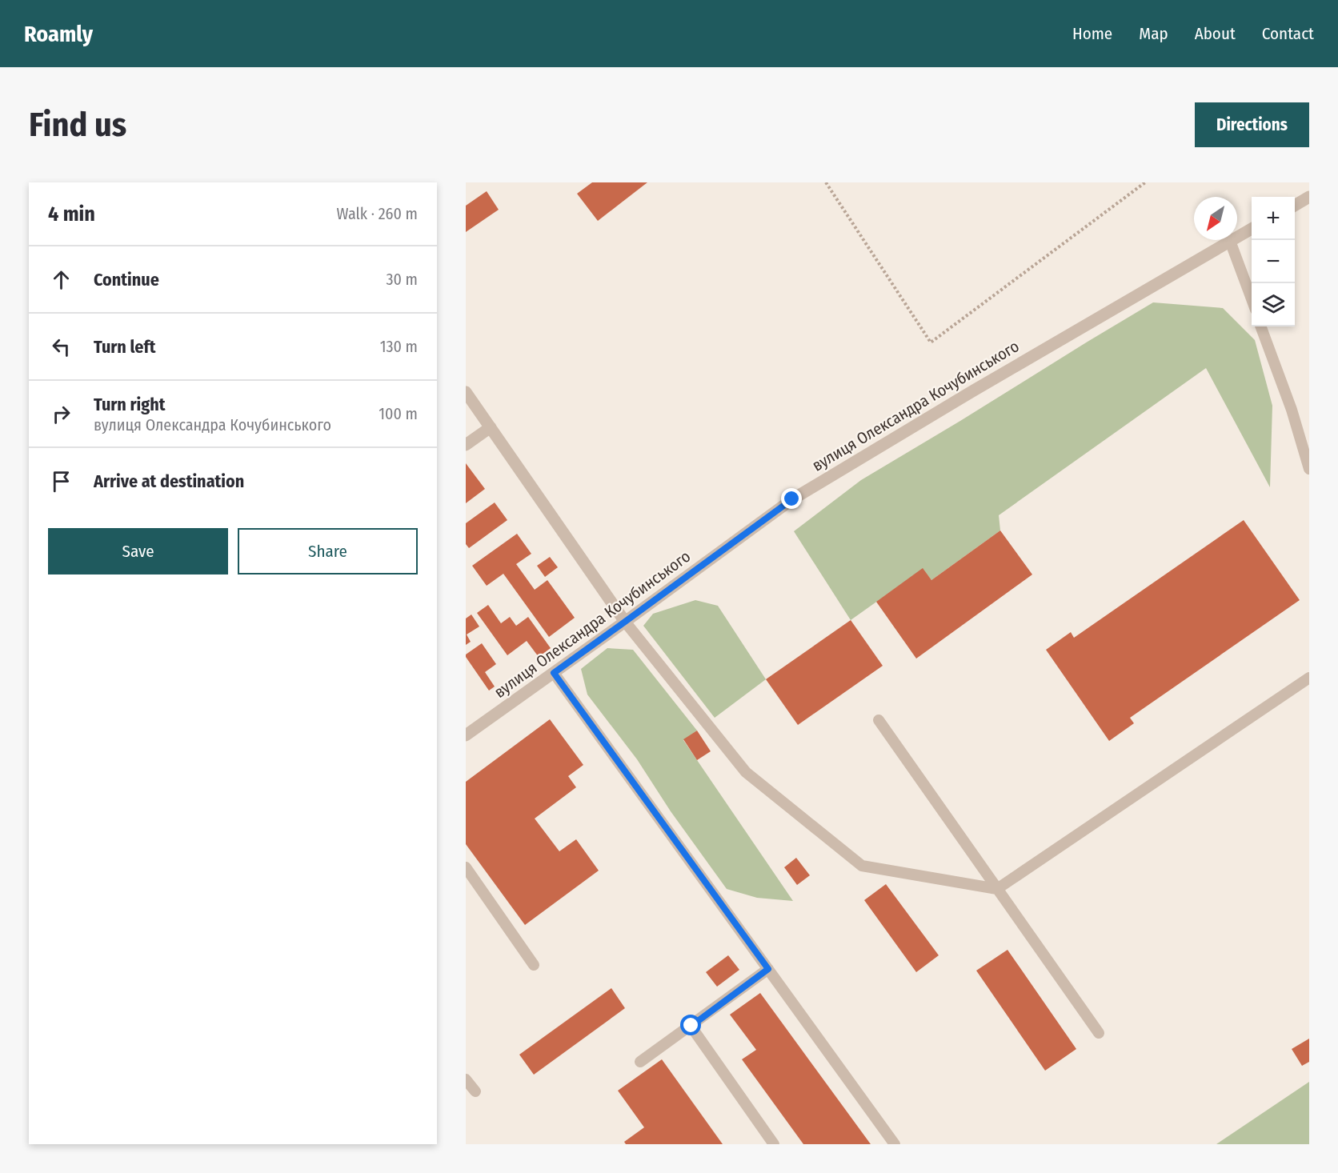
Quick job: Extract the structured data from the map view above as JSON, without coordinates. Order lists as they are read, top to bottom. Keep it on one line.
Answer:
{"streets":{"street":["вулиця Олександра Кочубинського"]},"north":"bottom left","page":{"header":"Roamly","nav":["Home","Map","About","Contact"],"buttons":["Directions",["Save","Share"]],"title":"Find us","heading":["4 min","Walk · 260 m"],"map_buttons":["+","−"],"list":[["Continue","30 m"],["Turn left","130 m"],["Turn right","вулиця Олександра Кочубинського","100 m"],"Arrive at destination"]}}
